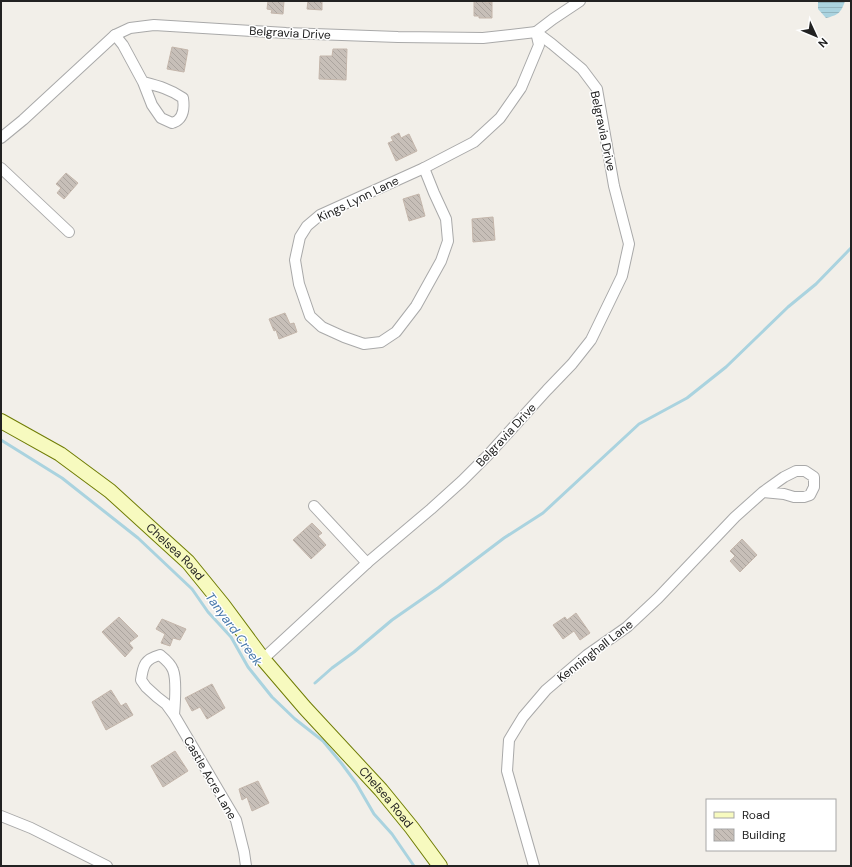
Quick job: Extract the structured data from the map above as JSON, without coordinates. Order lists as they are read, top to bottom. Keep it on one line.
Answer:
{"streets":{"street":["Belgravia Drive","Kings Lynn Lane","Chelsea Road","Kenninghall Lane","Castle Acre Lane"]},"crossings":[["Belgravia Drive","Kings Lynn Lane"],["Belgravia Drive","Chelsea Road"]],"water":["Tanyard Creek"],"legend":["Road","Building"],"north":"bottom right"}
